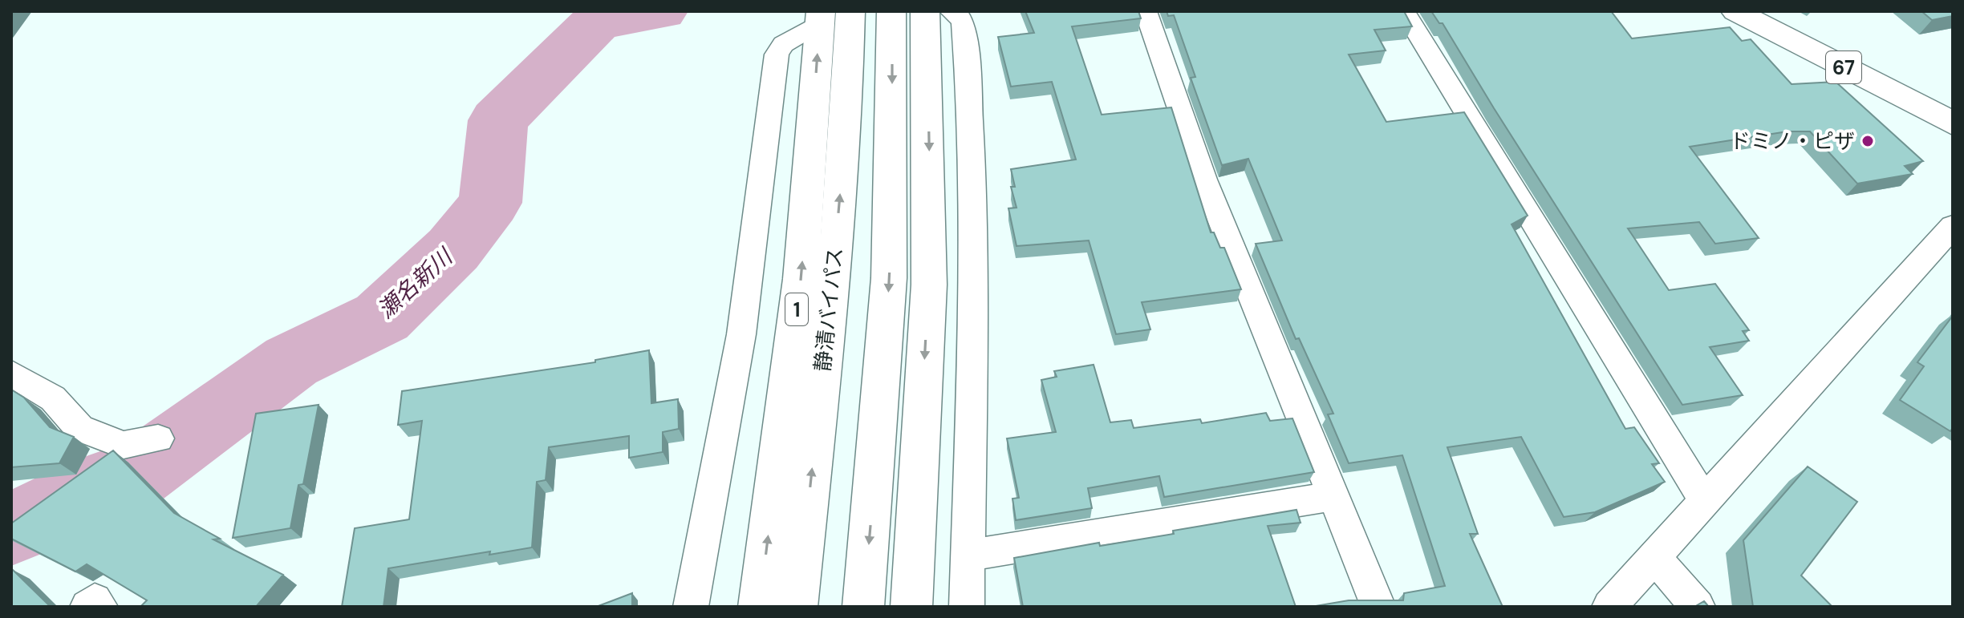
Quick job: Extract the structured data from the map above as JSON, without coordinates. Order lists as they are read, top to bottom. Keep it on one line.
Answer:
{"streets":{"main road":["67","1","静清バイパス"]},"crossings":[["1","静清バイパス"]],"water":["瀬名新川"],"places":["ドミノ・ピザ"]}
